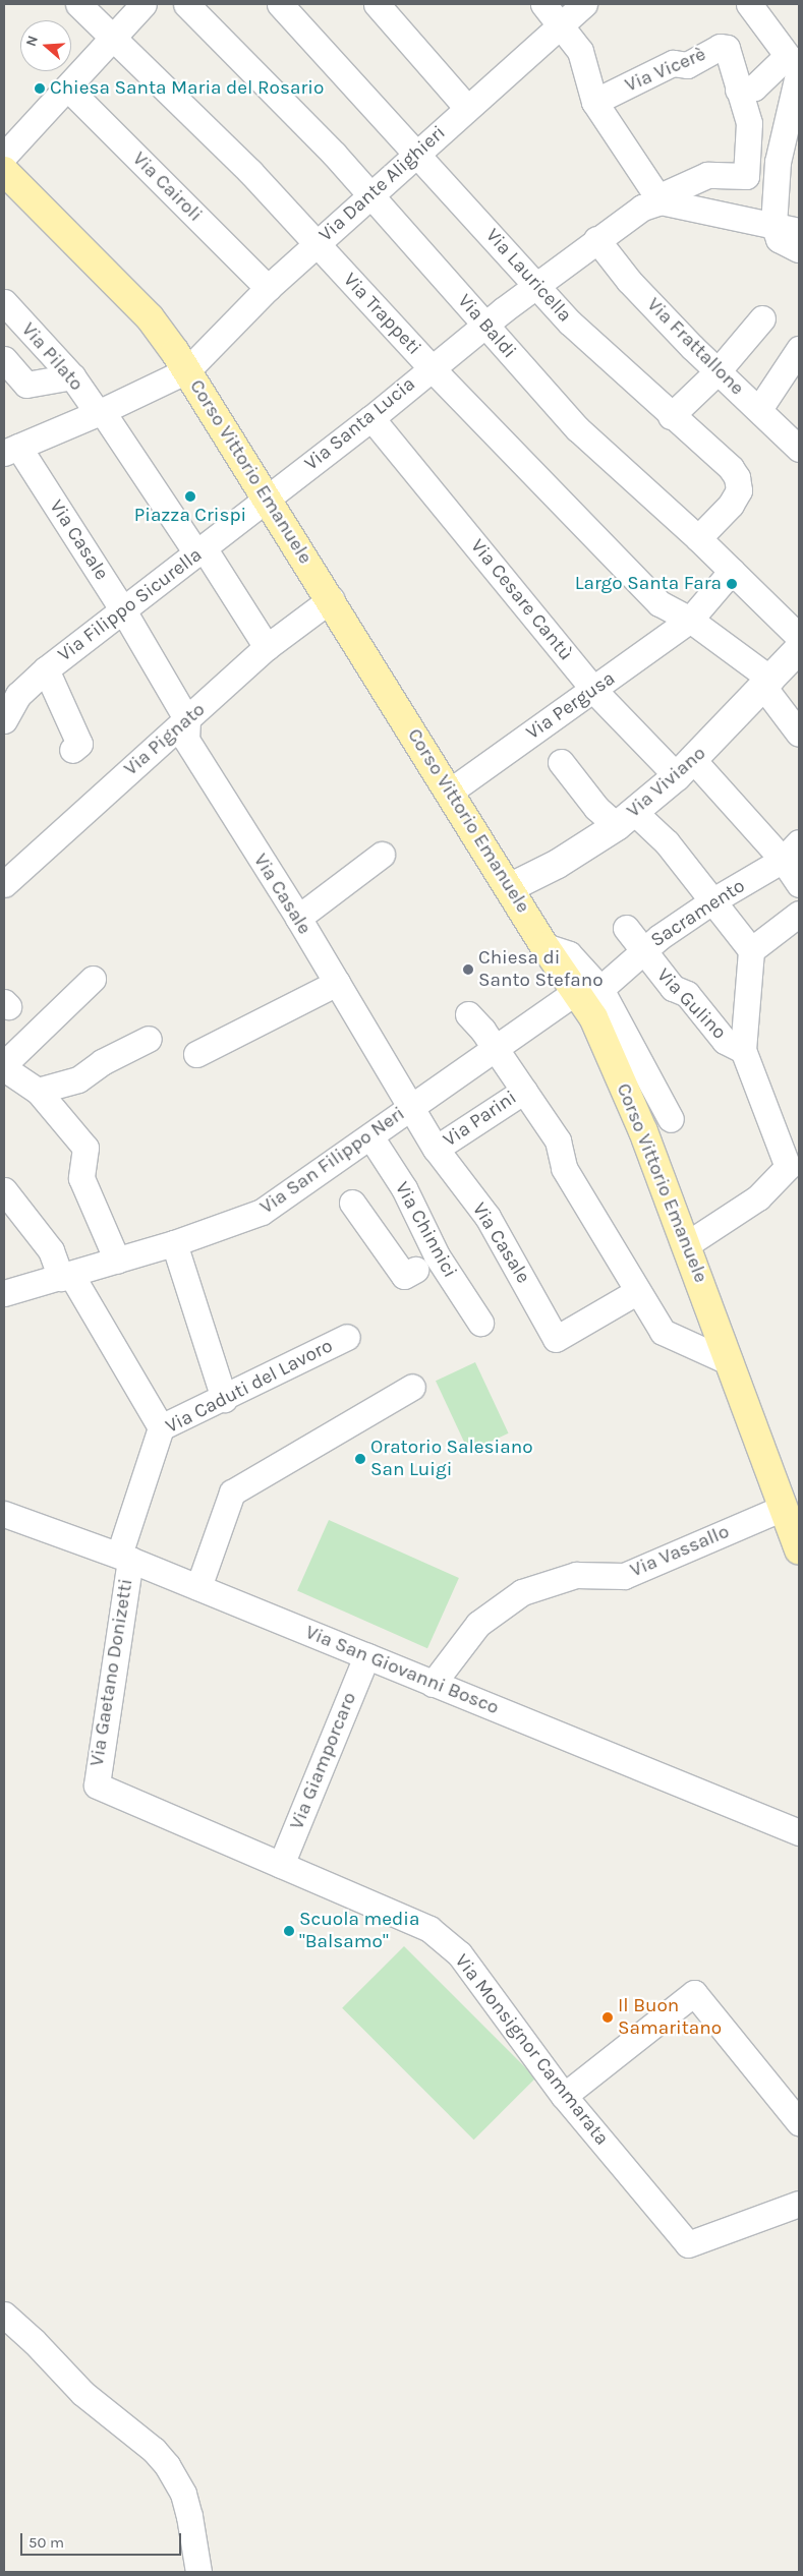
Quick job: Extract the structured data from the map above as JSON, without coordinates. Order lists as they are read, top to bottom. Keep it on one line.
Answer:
{"streets":{"main road":["Corso Vittorio Emanuele","Via Viviano"],"street":["Via Vicerè","Via Dante Alighieri","Via Cairoli","Via Lauricella","Via Trappeti","Via Baldi","Via Frattallone","Via Pilato","Via Santa Lucia","Via Casale","Via Cesare Cantù","Via Filippo Sicurella","Via Pergusa","Via Pignato","Sacramento","Via Gulino","Via Parini","Via San Filippo Neri","Via Chinnici","Via Caduti del Lavoro","Via Vassallo","Via San Giovanni Bosco","Via Gaetano Donizetti","Via Giamporcaro","Via Monsignor Cammarata"]},"crossings":[["Via Vicerè","Via Santa Lucia"],["Via Dante Alighieri","Via Cairoli"],["Via Dante Alighieri","Via Lauricella"],["Via Dante Alighieri","Via Trappeti"],["Via Dante Alighieri","Via Baldi"],["Via Dante Alighieri","Corso Vittorio Emanuele"],["Via Lauricella","Via Baldi"],["Via Lauricella","Via Santa Lucia"],["Via Trappeti","Via Santa Lucia"],["Via Trappeti","Via Pergusa"],["Via Trappeti","Via Viviano"],["Via Baldi","Via Santa Lucia"],["Via Baldi","Via Pergusa"],["Via Frattallone","Via Santa Lucia"],["Via Pilato","Via Filippo Sicurella"],["Via Pilato","Via Pignato"],["Via Santa Lucia","Corso Vittorio Emanuele"],["Via Santa Lucia","Via Cesare Cantù"],["Via Santa Lucia","Via Filippo Sicurella"],["Corso Vittorio Emanuele","Via Filippo Sicurella"],["Corso Vittorio Emanuele","Via Pergusa"],["Corso Vittorio Emanuele","Via Pignato"],["Corso Vittorio Emanuele","Via Viviano"],["Corso Vittorio Emanuele","Sacramento"],["Corso Vittorio Emanuele","Via San Filippo Neri"],["Corso Vittorio Emanuele","Via Vassallo"],["Via Casale","Via Filippo Sicurella"],["Via Casale","Via Pignato"],["Via Casale","Via Parini"],["Via Casale","Via San Filippo Neri"],["Via Cesare Cantù","Via Pergusa"],["Via Cesare Cantù","Via Viviano"],["Via Cesare Cantù","Sacramento"],["Sacramento","Via Gulino"],["Sacramento","Via San Filippo Neri"],["Via San Filippo Neri","Via Chinnici"],["Via Caduti del Lavoro","Via San Giovanni Bosco"],["Via Caduti del Lavoro","Via Gaetano Donizetti"],["Via Vassallo","Via San Giovanni Bosco"],["Via San Giovanni Bosco","Via Gaetano Donizetti"],["Via San Giovanni Bosco","Via Giamporcaro"],["Via Gaetano Donizetti","Via Monsignor Cammarata"],["Via Giamporcaro","Via Monsignor Cammarata"]],"places":["Chiesa Santa Maria del Rosario","Piazza Crispi","Largo Santa Fara","Chiesa di Santo Stefano","Oratorio Salesiano San Luigi","Scuola media \"Balsamo\"","Il Buon Samaritano"],"scale_bar":"50 m","north":"left"}
